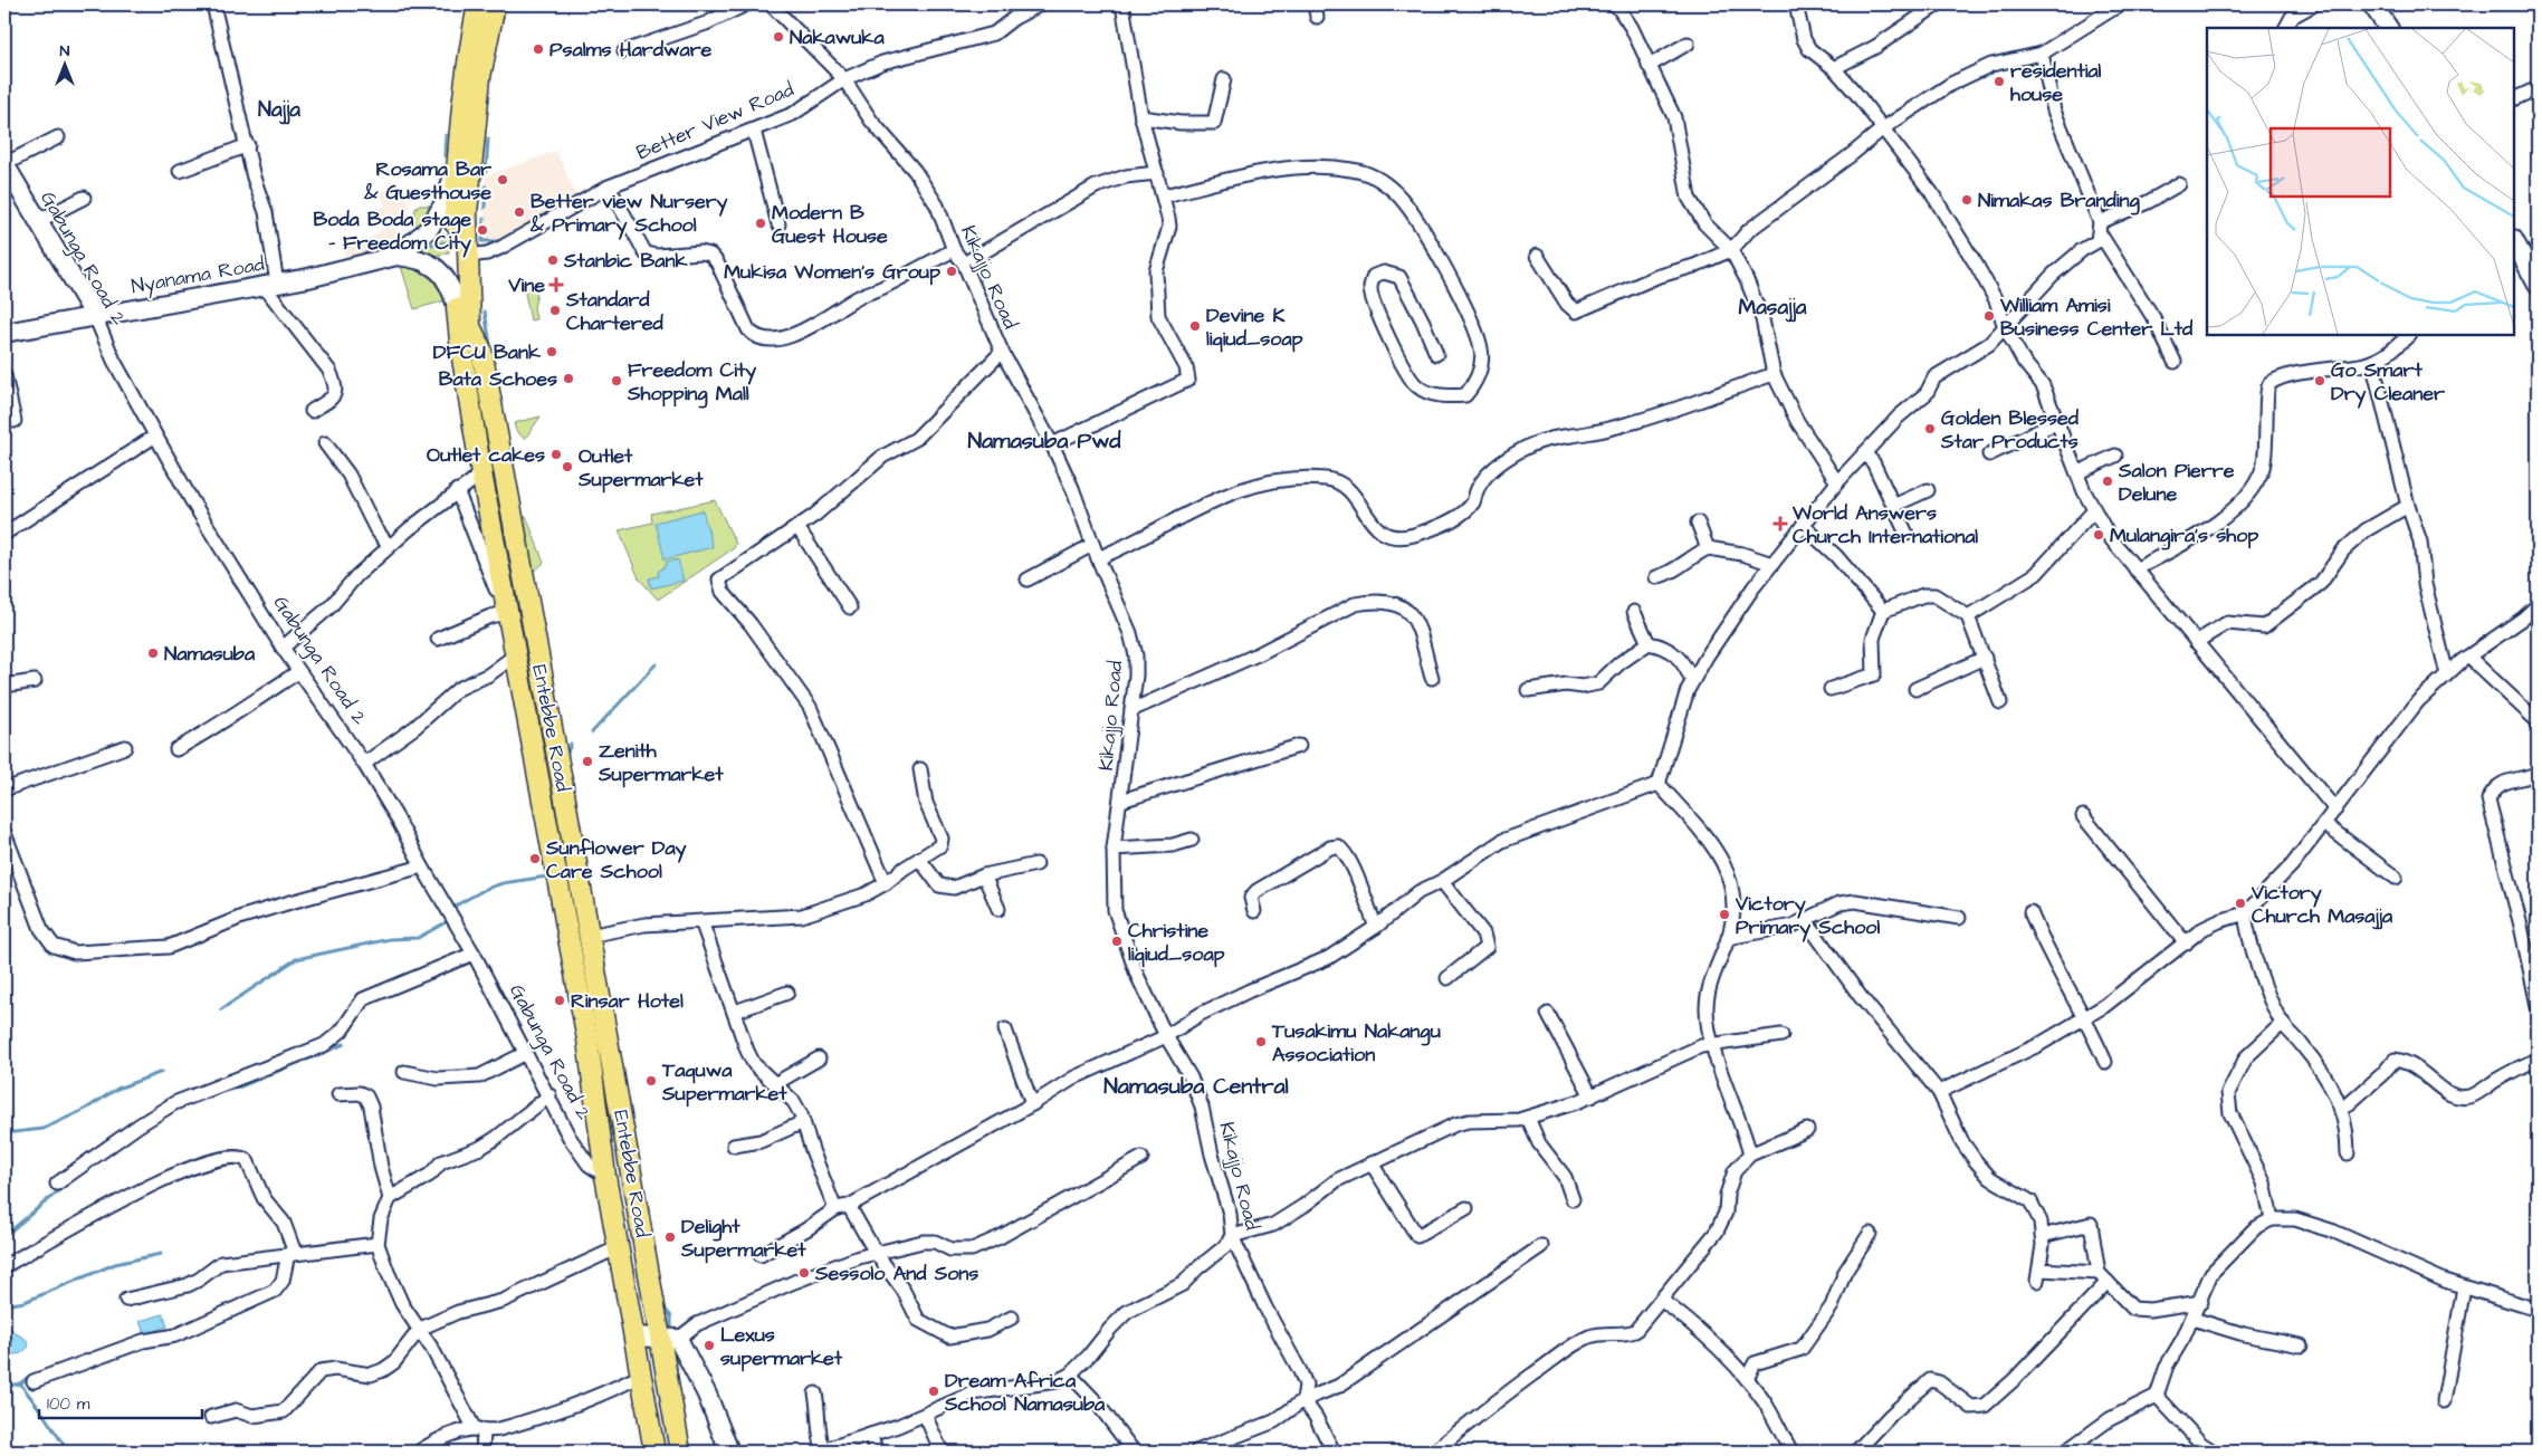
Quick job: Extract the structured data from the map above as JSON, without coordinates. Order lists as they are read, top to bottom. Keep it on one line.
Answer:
{"streets":{"main road":["Entebbe Road"],"street":["Better View Road","Gabunga Road 2","Nyanama Road","Kikajjo Road"]},"crossings":[["Better View Road","Kikajjo Road"],["Better View Road","Entebbe Road"],["Gabunga Road 2","Nyanama Road"],["Gabunga Road 2","Entebbe Road"],["Nyanama Road","Entebbe Road"]],"districts":["Najja","Masajja","Namasuba Pwd","Namasuba Central"],"places":{"other":["Nakawuka","Psalms Hardware","residential house","Rosama Bar & Guesthouse","Nimakas Branding","Better view Nursery & Primary School","Modern B Guest House","Boda Boda stage - Freedom City","Stanbic Bank","Mukisa Women's Group","Standard Chartered","William Amisi Business Center Ltd","Devine K liqiud_soap","DFCU Bank","Bata Schoes","Freedom City Shopping Mall","Go Smart Dry Cleaner","Golden Blessed Star Products","Outlet cakes","Outlet Supermarket","Salon Pierre Delune","Mulangira's shop","Namasuba","Zenith Supermarket","Sunflower Day Care School","Victory Church Masajja","Victory Primary School","Christine liqiud_soap","Rinsar Hotel","Tusakimu Nakangu Association","Taquwa Supermarket","Delight Supermarket","Sessolo And Sons","Lexus supermarket","Dream Africa School Namasuba"],"health":["Vine","World Answers Church International"]},"scale_bar":"100 m","north":"top"}
